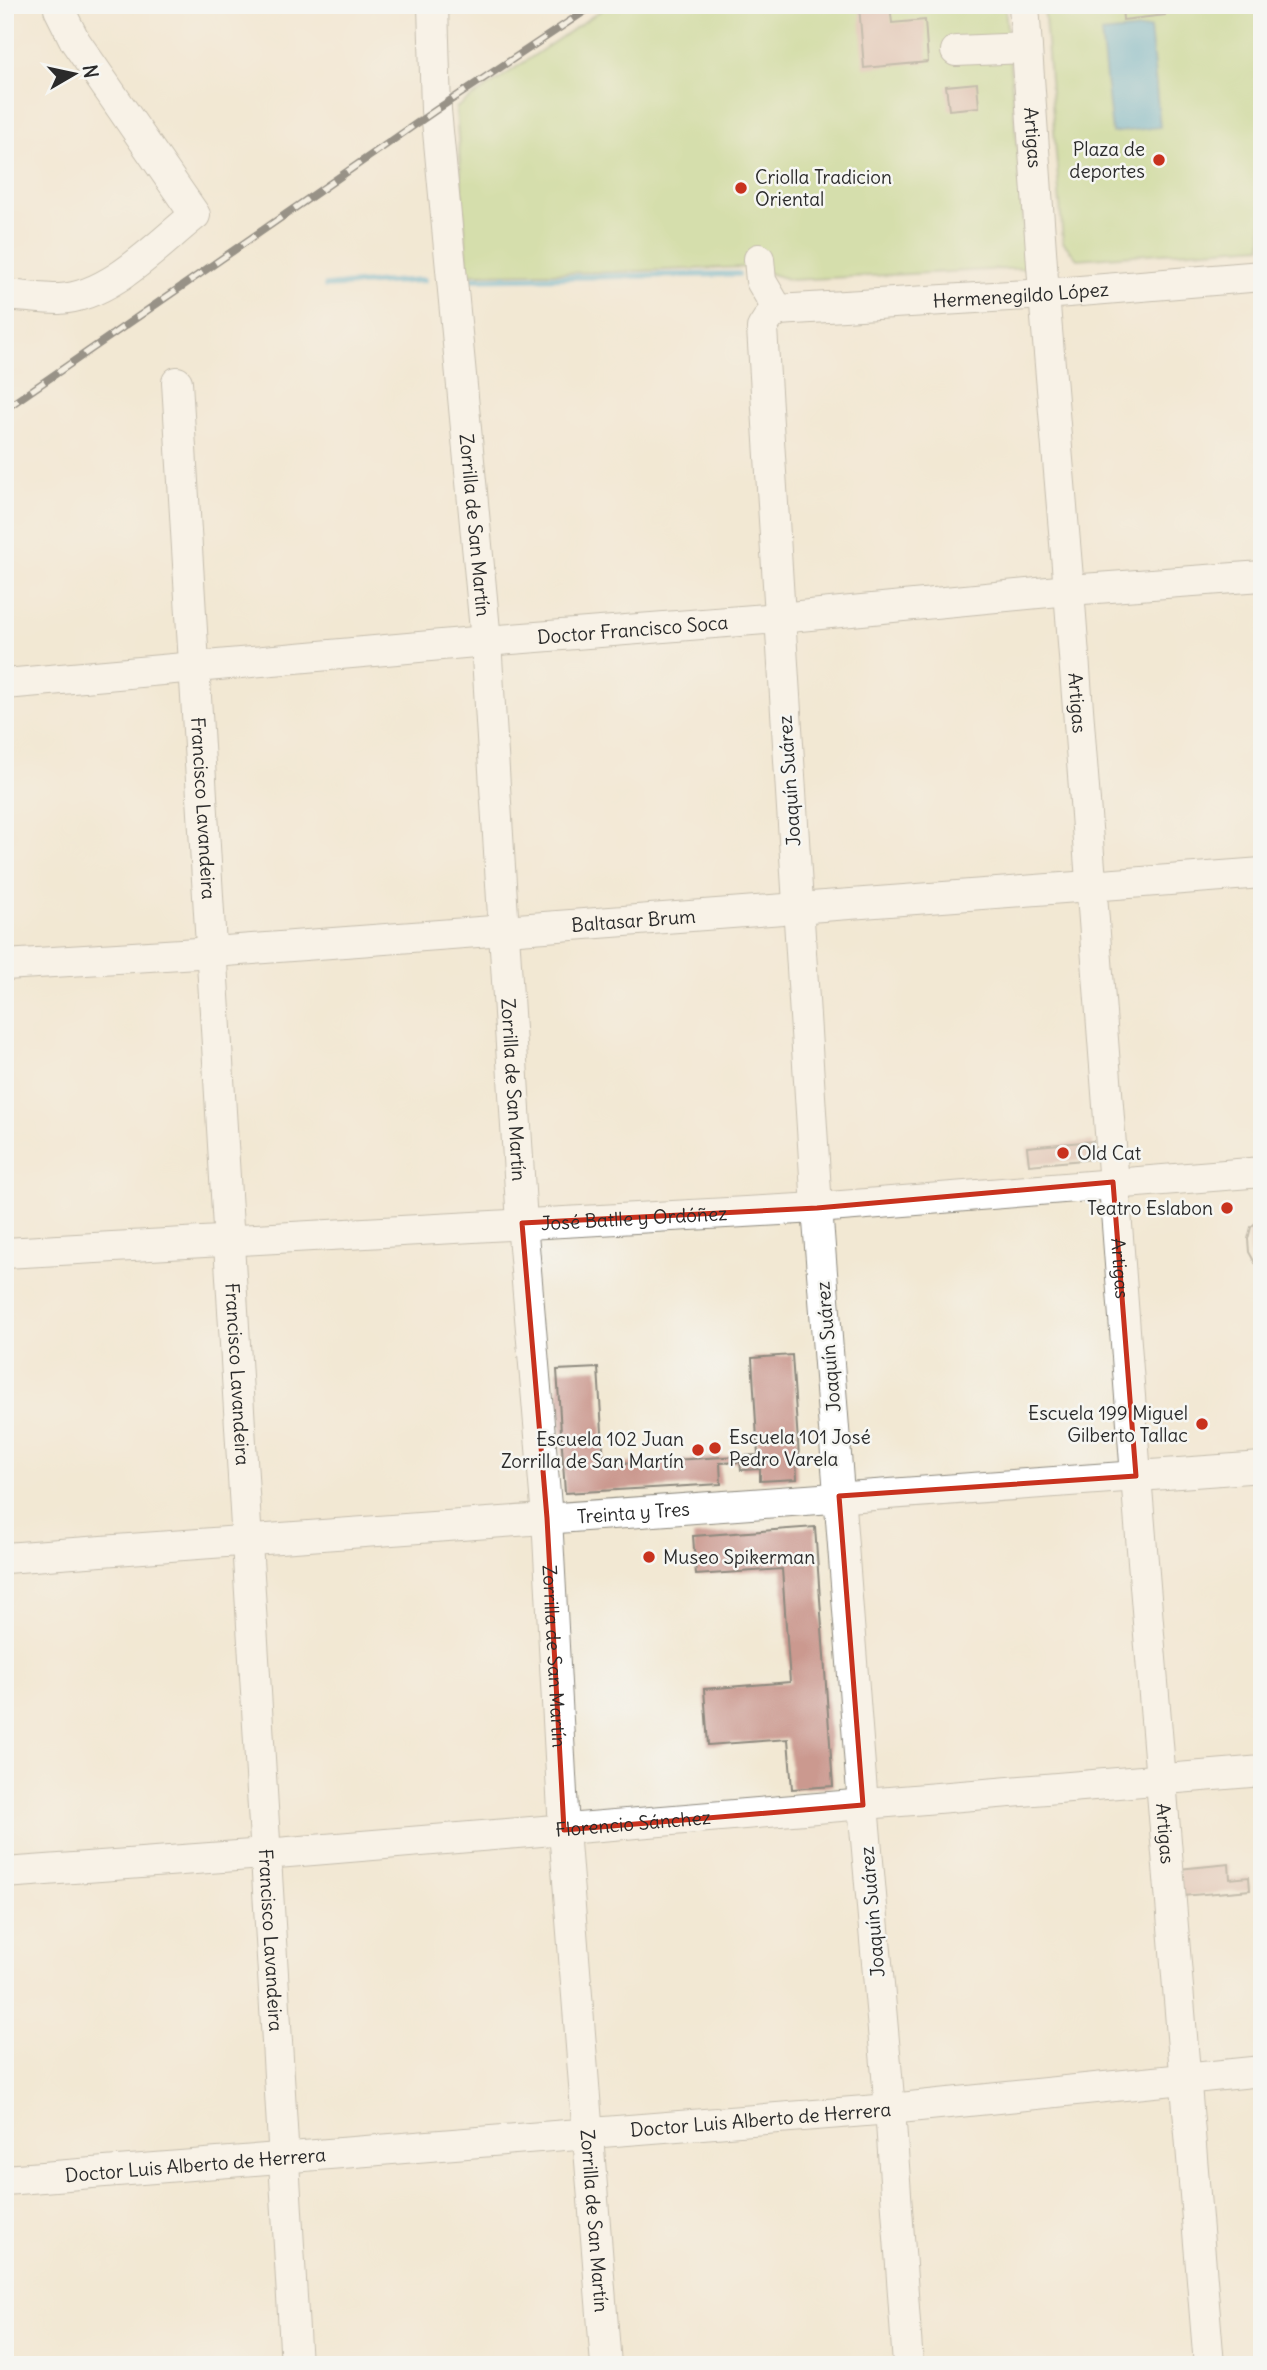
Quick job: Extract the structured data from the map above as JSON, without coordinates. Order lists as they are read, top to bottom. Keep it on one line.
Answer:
{"streets":{"street":["Artigas","Hermenegildo López","Zorrilla de San Martín","Doctor Francisco Soca","Joaquín Suárez","Francisco Lavandeira","Baltasar Brum","José Batlle y Ordóñez","Treinta y Tres","Florencio Sánchez","Doctor Luis Alberto de Herrera"]},"crossings":[["Artigas","Hermenegildo López"],["Artigas","Doctor Francisco Soca"],["Artigas","Baltasar Brum"],["Artigas","José Batlle y Ordóñez"],["Artigas","Treinta y Tres"],["Artigas","Florencio Sánchez"],["Artigas","Doctor Luis Alberto de Herrera"],["Hermenegildo López","Joaquín Suárez"],["Zorrilla de San Martín","Doctor Francisco Soca"],["Zorrilla de San Martín","Baltasar Brum"],["Zorrilla de San Martín","José Batlle y Ordóñez"],["Zorrilla de San Martín","Treinta y Tres"],["Zorrilla de San Martín","Florencio Sánchez"],["Zorrilla de San Martín","Doctor Luis Alberto de Herrera"],["Doctor Francisco Soca","Joaquín Suárez"],["Doctor Francisco Soca","Francisco Lavandeira"],["Joaquín Suárez","Baltasar Brum"],["Joaquín Suárez","José Batlle y Ordóñez"],["Joaquín Suárez","Treinta y Tres"],["Joaquín Suárez","Florencio Sánchez"],["Joaquín Suárez","Doctor Luis Alberto de Herrera"],["Francisco Lavandeira","Baltasar Brum"],["Francisco Lavandeira","José Batlle y Ordóñez"],["Francisco Lavandeira","Treinta y Tres"],["Francisco Lavandeira","Florencio Sánchez"],["Francisco Lavandeira","Doctor Luis Alberto de Herrera"]],"places":["Plaza de deportes","Criolla Tradicion Oriental","Old Cat","Teatro Eslabon","Escuela 199 Miguel Gilberto Tallac","Escuela 101 José Pedro Varela","Escuela 102 Juan Zorrilla de San Martín","Museo Spikerman"],"north":"right"}
